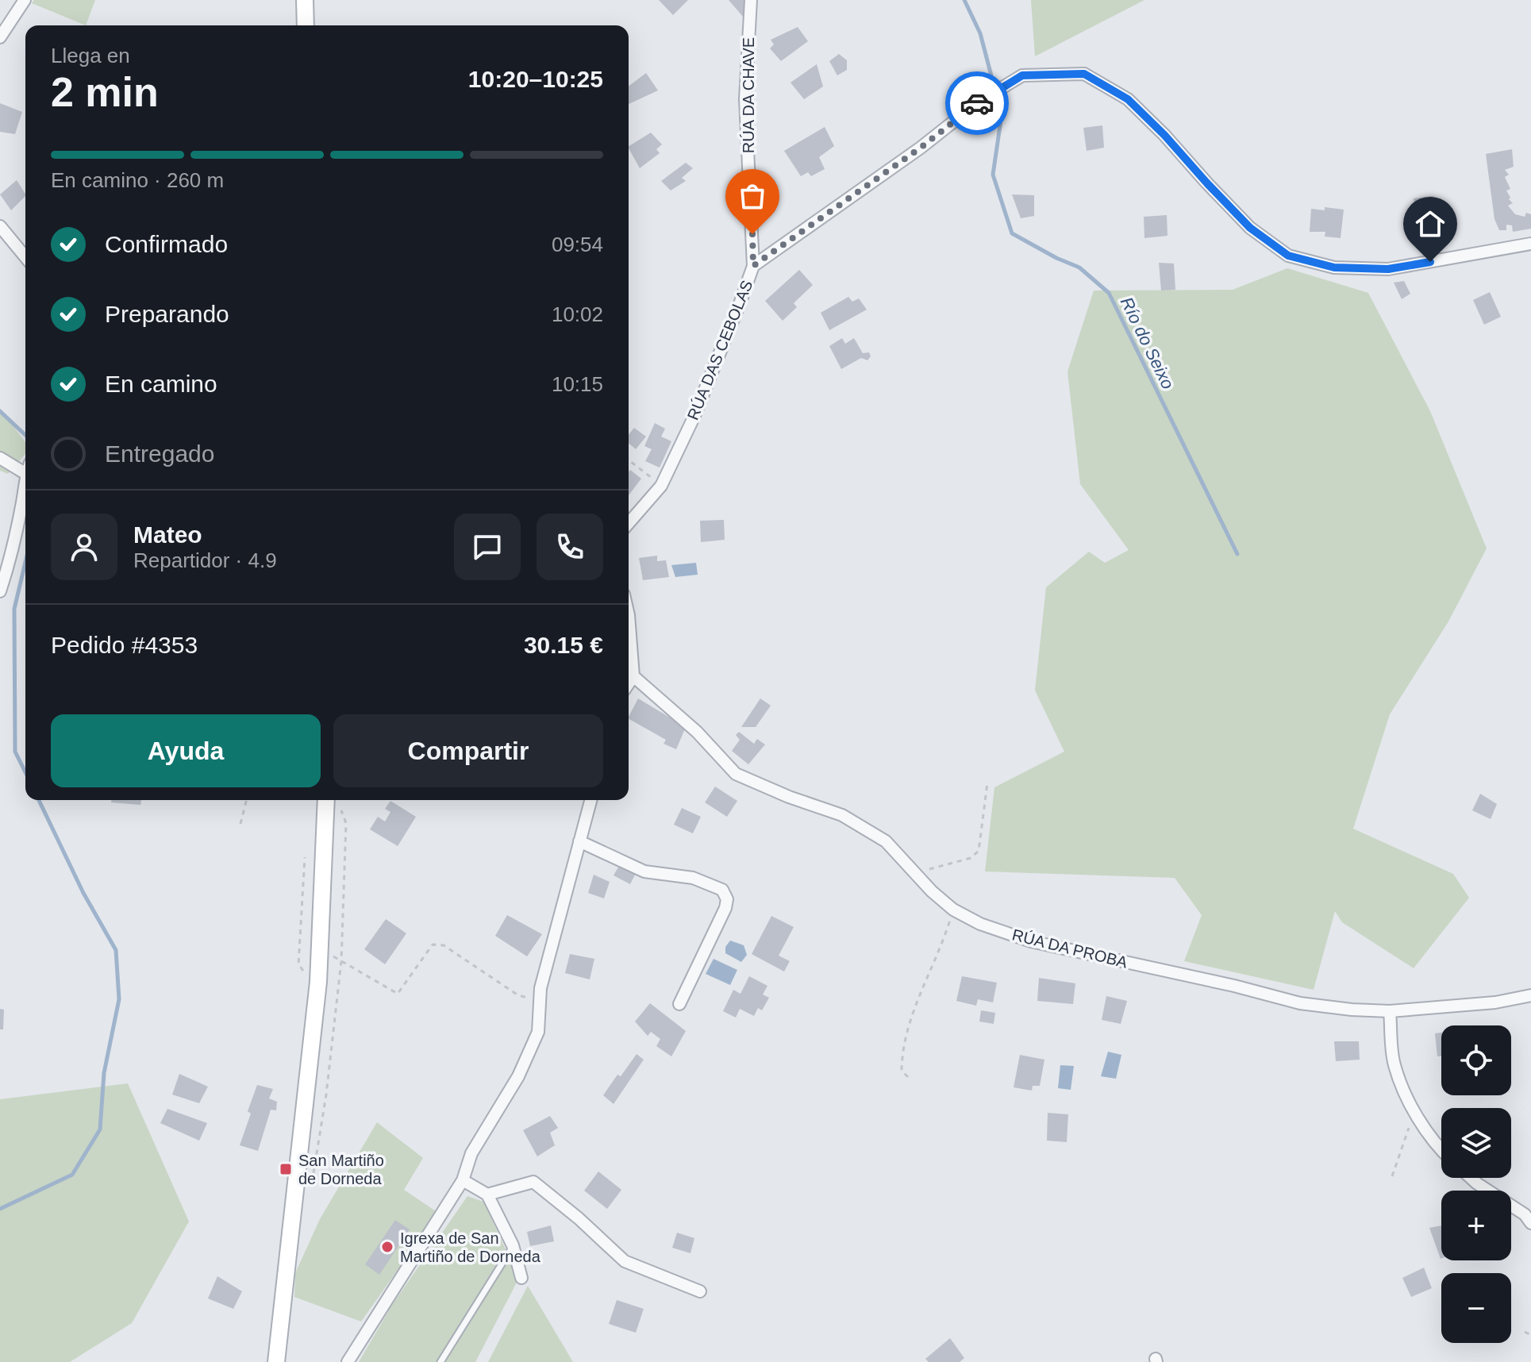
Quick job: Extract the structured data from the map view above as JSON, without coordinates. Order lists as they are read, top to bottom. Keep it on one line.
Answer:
{"streets":{"street":["RÚA DA CHAVE","RÚA DAS CEBOLAS","RÚA DA PROBA"]},"crossings":[["RÚA DA CHAVE","RÚA DAS CEBOLAS"]],"water":["Río do Seixo"],"places":{"transit":["San Martiño de Dorneda"],"other":["Igrexa de San Martiño de Dorneda"]},"page":{"heading":["2 min","Llega en","10:20–10:25"],"panel":["Mateo","Repartidor · 4.9","Pedido #4353","30.15 €"],"bar":"En camino · 260 m","list":[["Confirmado","09:54"],["Preparando","10:02"],["En camino","10:15"],"Entregado"],"buttons":["Ayuda","Compartir"],"map_buttons":["+","−"]}}
